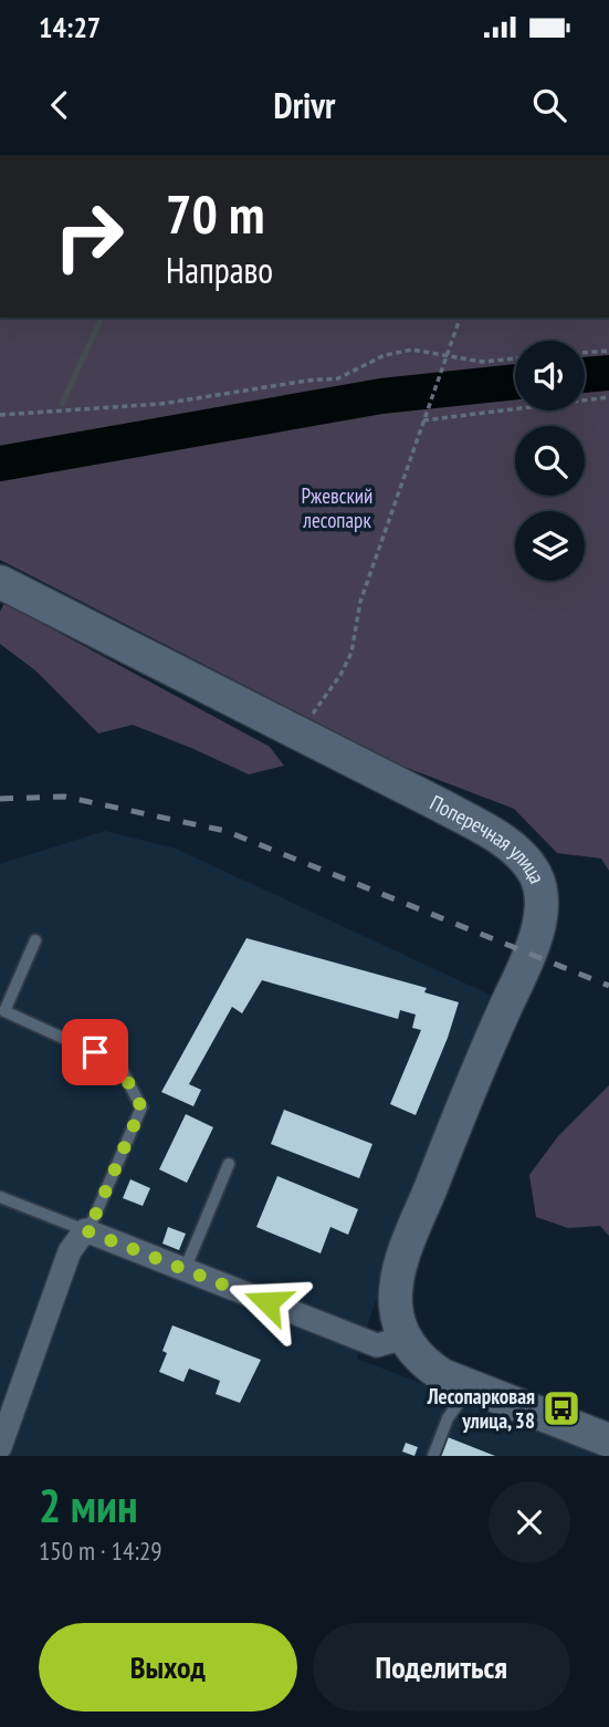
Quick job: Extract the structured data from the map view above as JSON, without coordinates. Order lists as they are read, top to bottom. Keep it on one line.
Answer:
{"streets":{"street":["Поперечная улица"]},"parks":["Ржевский лесопарк"],"places":{"bus stop":["Лесопарковая улица, 38"]},"page":{"status":"14:27","header":"Drivr","turn":["70 m","Направо"],"heading":["2 мин","150 m · 14:29"],"buttons":["Выход","Поделиться"]}}
